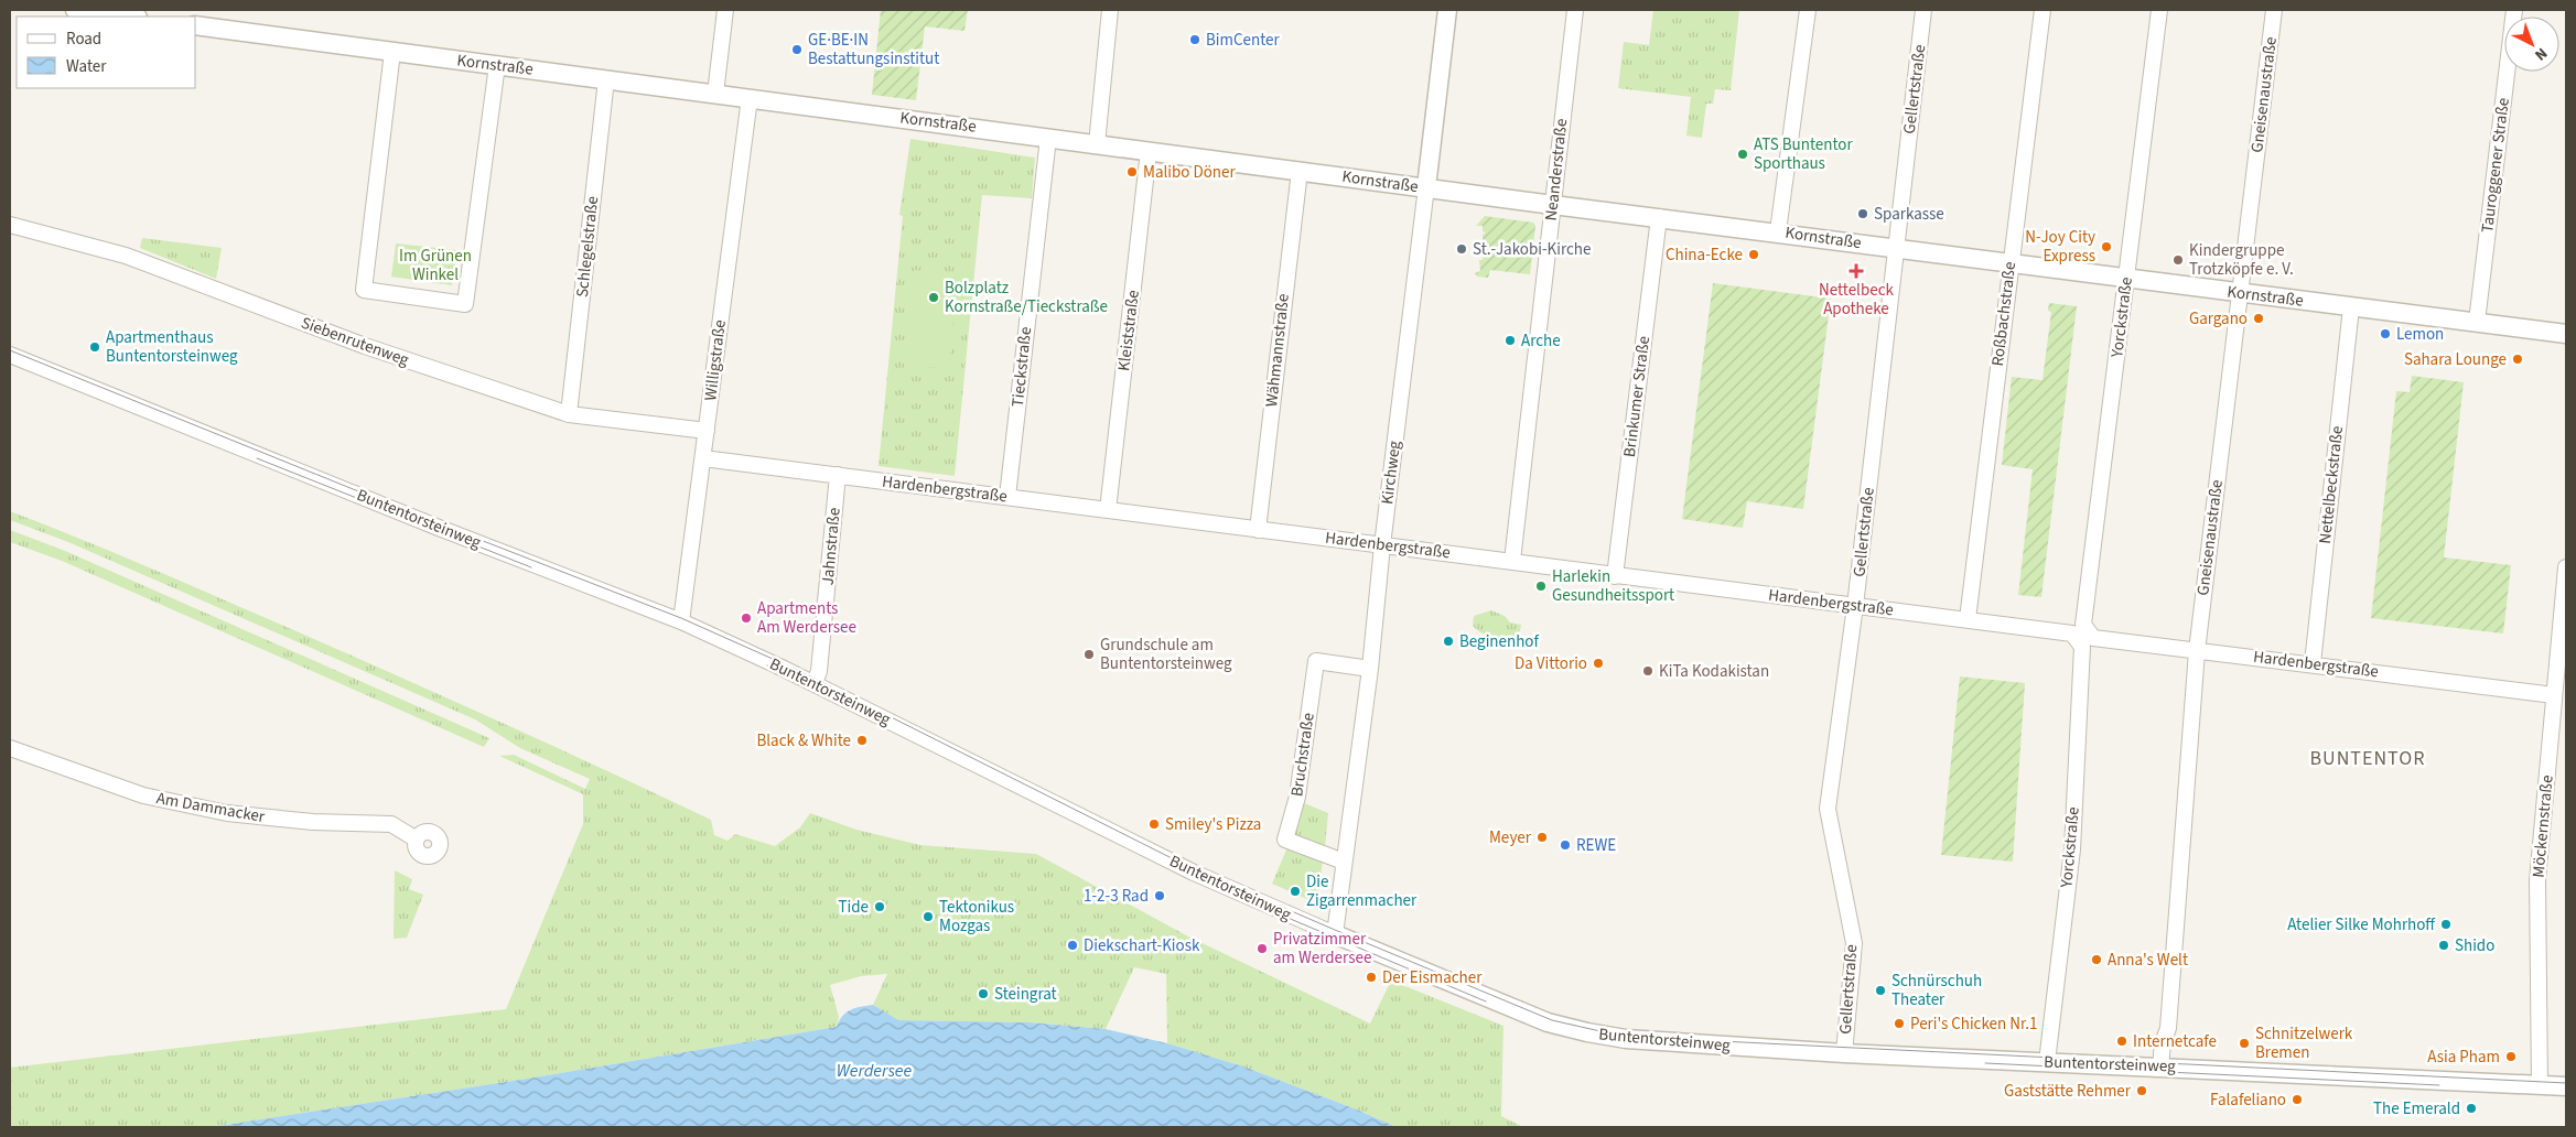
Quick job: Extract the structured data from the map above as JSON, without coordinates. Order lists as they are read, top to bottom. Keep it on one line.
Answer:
{"streets":{"street":["Kornstraße","Gellertstraße","Gneisenaustraße","Tauroggener Straße","Neanderstraße","Schlegelstraße","Roßbachstraße","Yorckstraße","Kleiststraße","Siebenrutenweg","Wähmannstraße","Willigstraße","Tieckstraße","Brinkumer Straße","Kirchweg","Nettelbeckstraße","Hardenbergstraße","Buntentorsteinweg","Jahnstraße","Bruchstraße","Am Dammacker","Möckernstraße"]},"crossings":[["Kornstraße","Gellertstraße"],["Kornstraße","Gneisenaustraße"],["Kornstraße","Tauroggener Straße"],["Kornstraße","Neanderstraße"],["Kornstraße","Schlegelstraße"],["Kornstraße","Roßbachstraße"],["Kornstraße","Yorckstraße"],["Kornstraße","Kleiststraße"],["Kornstraße","Wähmannstraße"],["Kornstraße","Willigstraße"],["Kornstraße","Tieckstraße"],["Kornstraße","Brinkumer Straße"],["Kornstraße","Kirchweg"],["Kornstraße","Nettelbeckstraße"],["Gellertstraße","Hardenbergstraße"],["Gellertstraße","Buntentorsteinweg"],["Gneisenaustraße","Hardenbergstraße"],["Gneisenaustraße","Buntentorsteinweg"],["Neanderstraße","Hardenbergstraße"],["Schlegelstraße","Siebenrutenweg"],["Roßbachstraße","Hardenbergstraße"],["Yorckstraße","Hardenbergstraße"],["Yorckstraße","Buntentorsteinweg"],["Kleiststraße","Hardenbergstraße"],["Siebenrutenweg","Willigstraße"],["Wähmannstraße","Hardenbergstraße"],["Willigstraße","Hardenbergstraße"],["Willigstraße","Buntentorsteinweg"],["Tieckstraße","Hardenbergstraße"],["Brinkumer Straße","Hardenbergstraße"],["Kirchweg","Hardenbergstraße"],["Kirchweg","Buntentorsteinweg"],["Kirchweg","Bruchstraße"],["Nettelbeckstraße","Hardenbergstraße"],["Hardenbergstraße","Jahnstraße"],["Hardenbergstraße","Möckernstraße"],["Buntentorsteinweg","Jahnstraße"],["Buntentorsteinweg","Möckernstraße"]],"districts":["BUNTENTOR"],"water":["Werdersee"],"parks":["Im Grünen Winkel"],"places":{"other":["BimCenter","GE·BE·IN Bestattungsinstitut","ATS Buntentor Sporthaus","Malibo Döner","Sparkasse","N-Joy City Express","St.-Jakobi-Kirche","China-Ecke","Kindergruppe Trotzköpfe e. V.","Bolzplatz Kornstraße/Tieckstraße","Gargano","Lemon","Arche","Apartmenthaus Buntentorsteinweg","Sahara Lounge","Harlekin Gesundheitssport","Apartments Am Werdersee","Beginenhof","Grundschule am Buntentorsteinweg","Da Vittorio","KiTa Kodakistan","Black & White","Smiley's Pizza","Meyer","REWE","Die Zigarrenmacher","1-2-3 Rad","Tide","Tektonikus Mozgas","Atelier Silke Mohrhoff","Diekschart-Kiosk","Shido","Privatzimmer am Werdersee","Anna's Welt","Der Eismacher","Schnürschuh Theater","Steingrat","Peri's Chicken Nr.1","Internetcafe","Schnitzelwerk Bremen","Asia Pham","Gaststätte Rehmer","Falafeliano","The Emerald"],"health":["Nettelbeck Apotheke"]},"legend":["Road","Water"],"north":"bottom right"}
